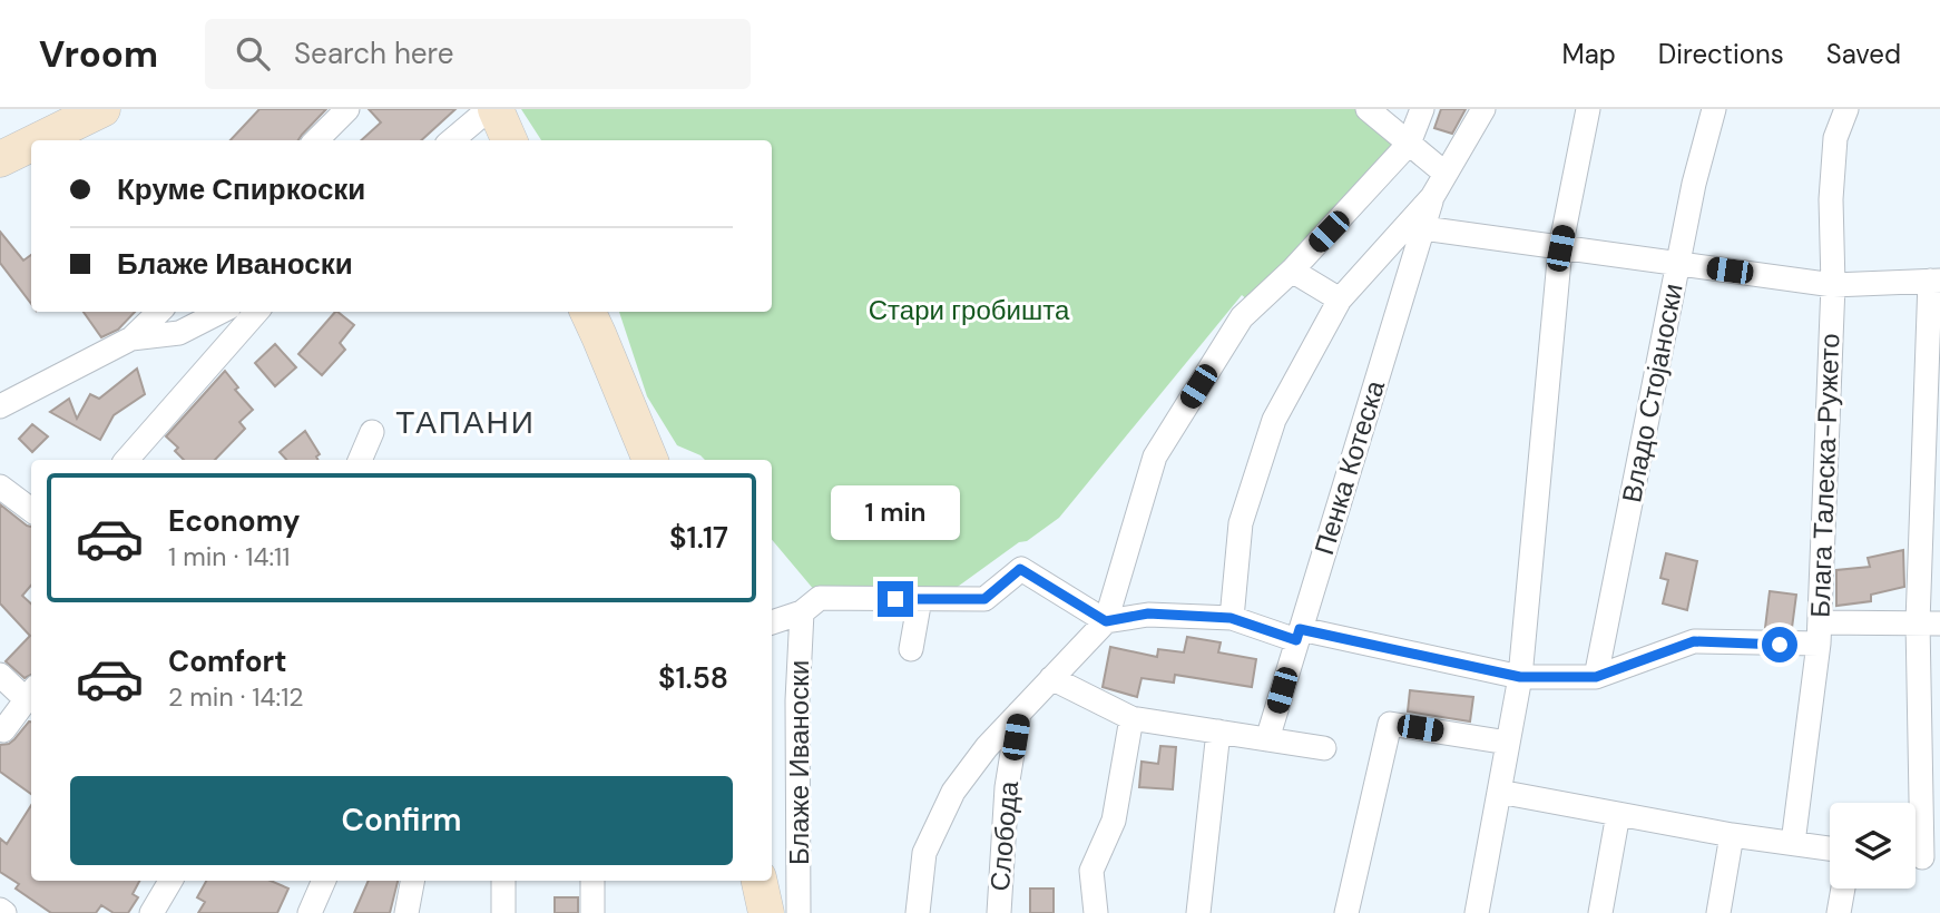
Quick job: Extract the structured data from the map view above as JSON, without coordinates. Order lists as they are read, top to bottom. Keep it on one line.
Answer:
{"streets":{"street":["Владо Стојаноски","Пенка Котеска","Блага Талеска-Ружето","Блаже Иваноски","Слобода"]},"districts":["ТАПАНИ"],"parks":["Стари гробишта"],"page":{"header":"Vroom","search":"Search here","nav":["Map","Directions","Saved"],"banner":["Круме Спиркоски","Блаже Иваноски"],"list":[{"name":"Economy","note":"1 min · 14:11","value":"$1.17"},{"name":"Comfort","note":"2 min · 14:12","value":"$1.58"}],"bubble":"1 min","buttons":"Confirm"}}
